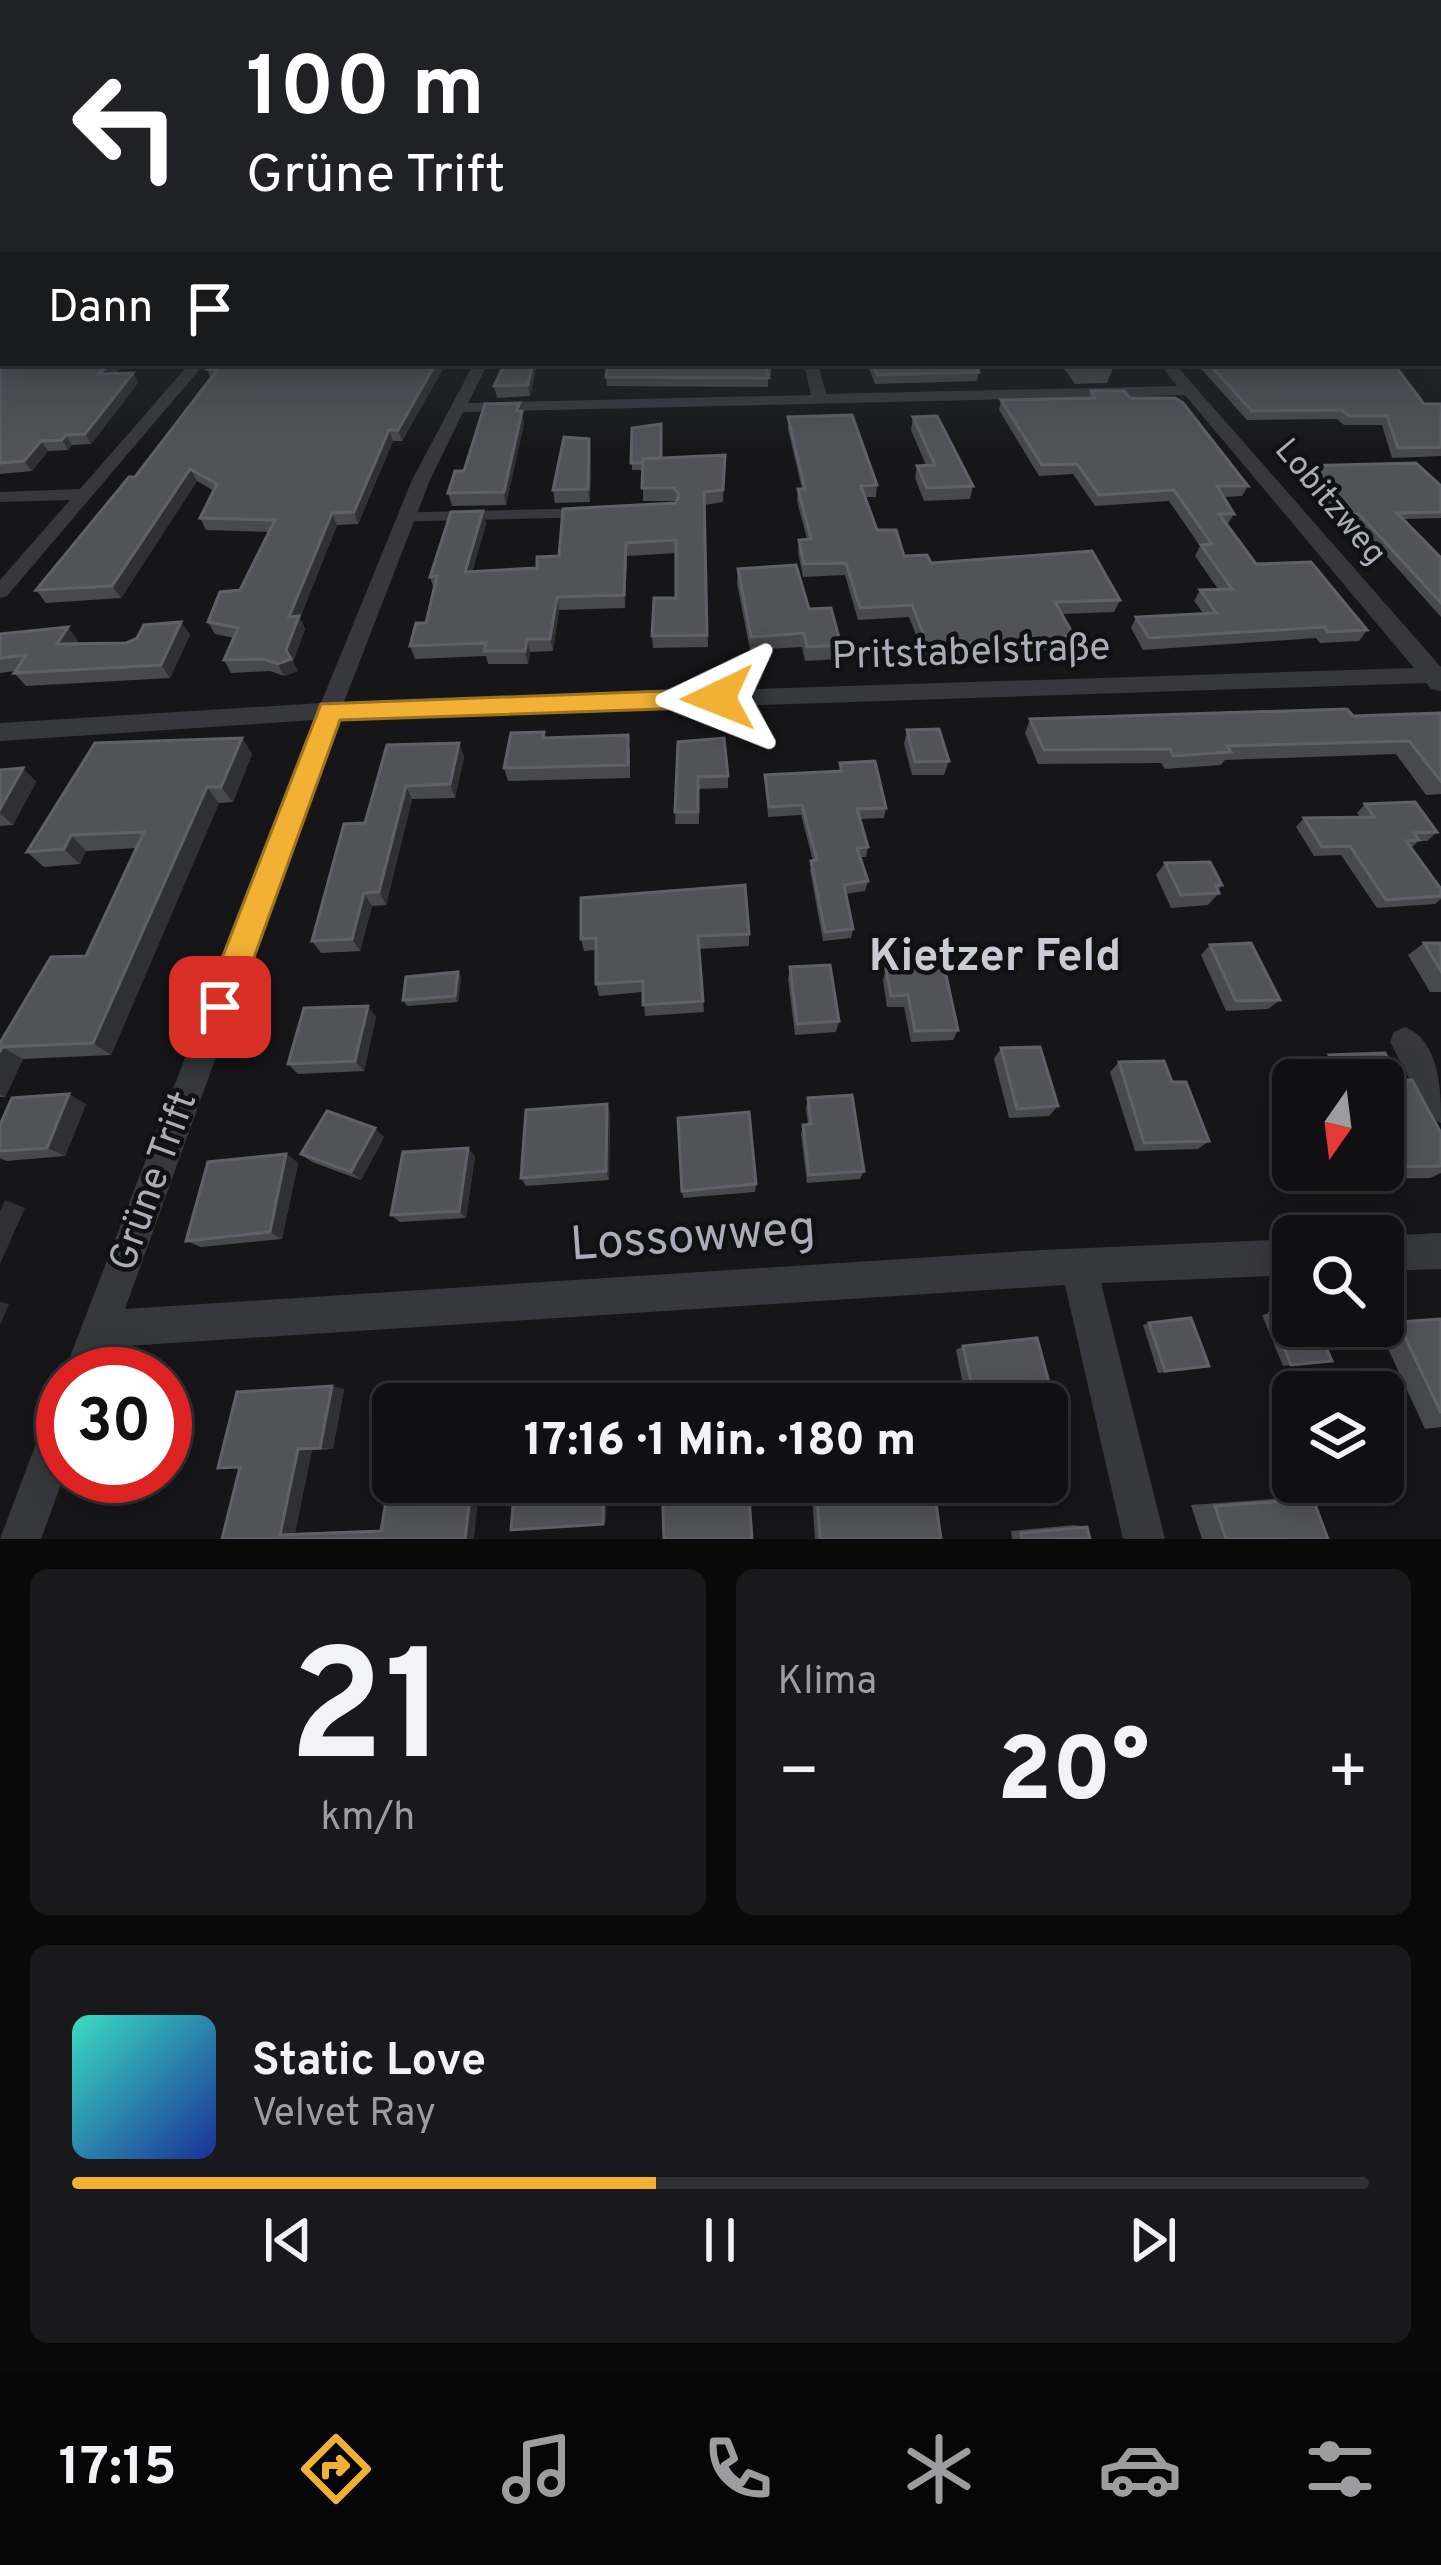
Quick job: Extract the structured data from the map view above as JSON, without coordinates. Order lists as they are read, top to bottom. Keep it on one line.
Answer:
{"streets":{"street":["Lobitzweg","Pritstabelstraße","Grüne Trift","Lossowweg"]},"crossings":[["Lobitzweg","Pritstabelstraße"],["Pritstabelstraße","Grüne Trift"],["Grüne Trift","Lossowweg"]],"districts":["Kietzer Feld"],"north":"bottom","page":{"turn":["100 m","Grüne Trift"],"then":"Dann","limit":"30","trip":"17:16 · 1 Min. · 180 m","tile":[["21","km/h"],"Klima"],"heat":["−","20°","+"],"song":["Static Love","Velvet Ray"],"tabs":"17:15"}}
